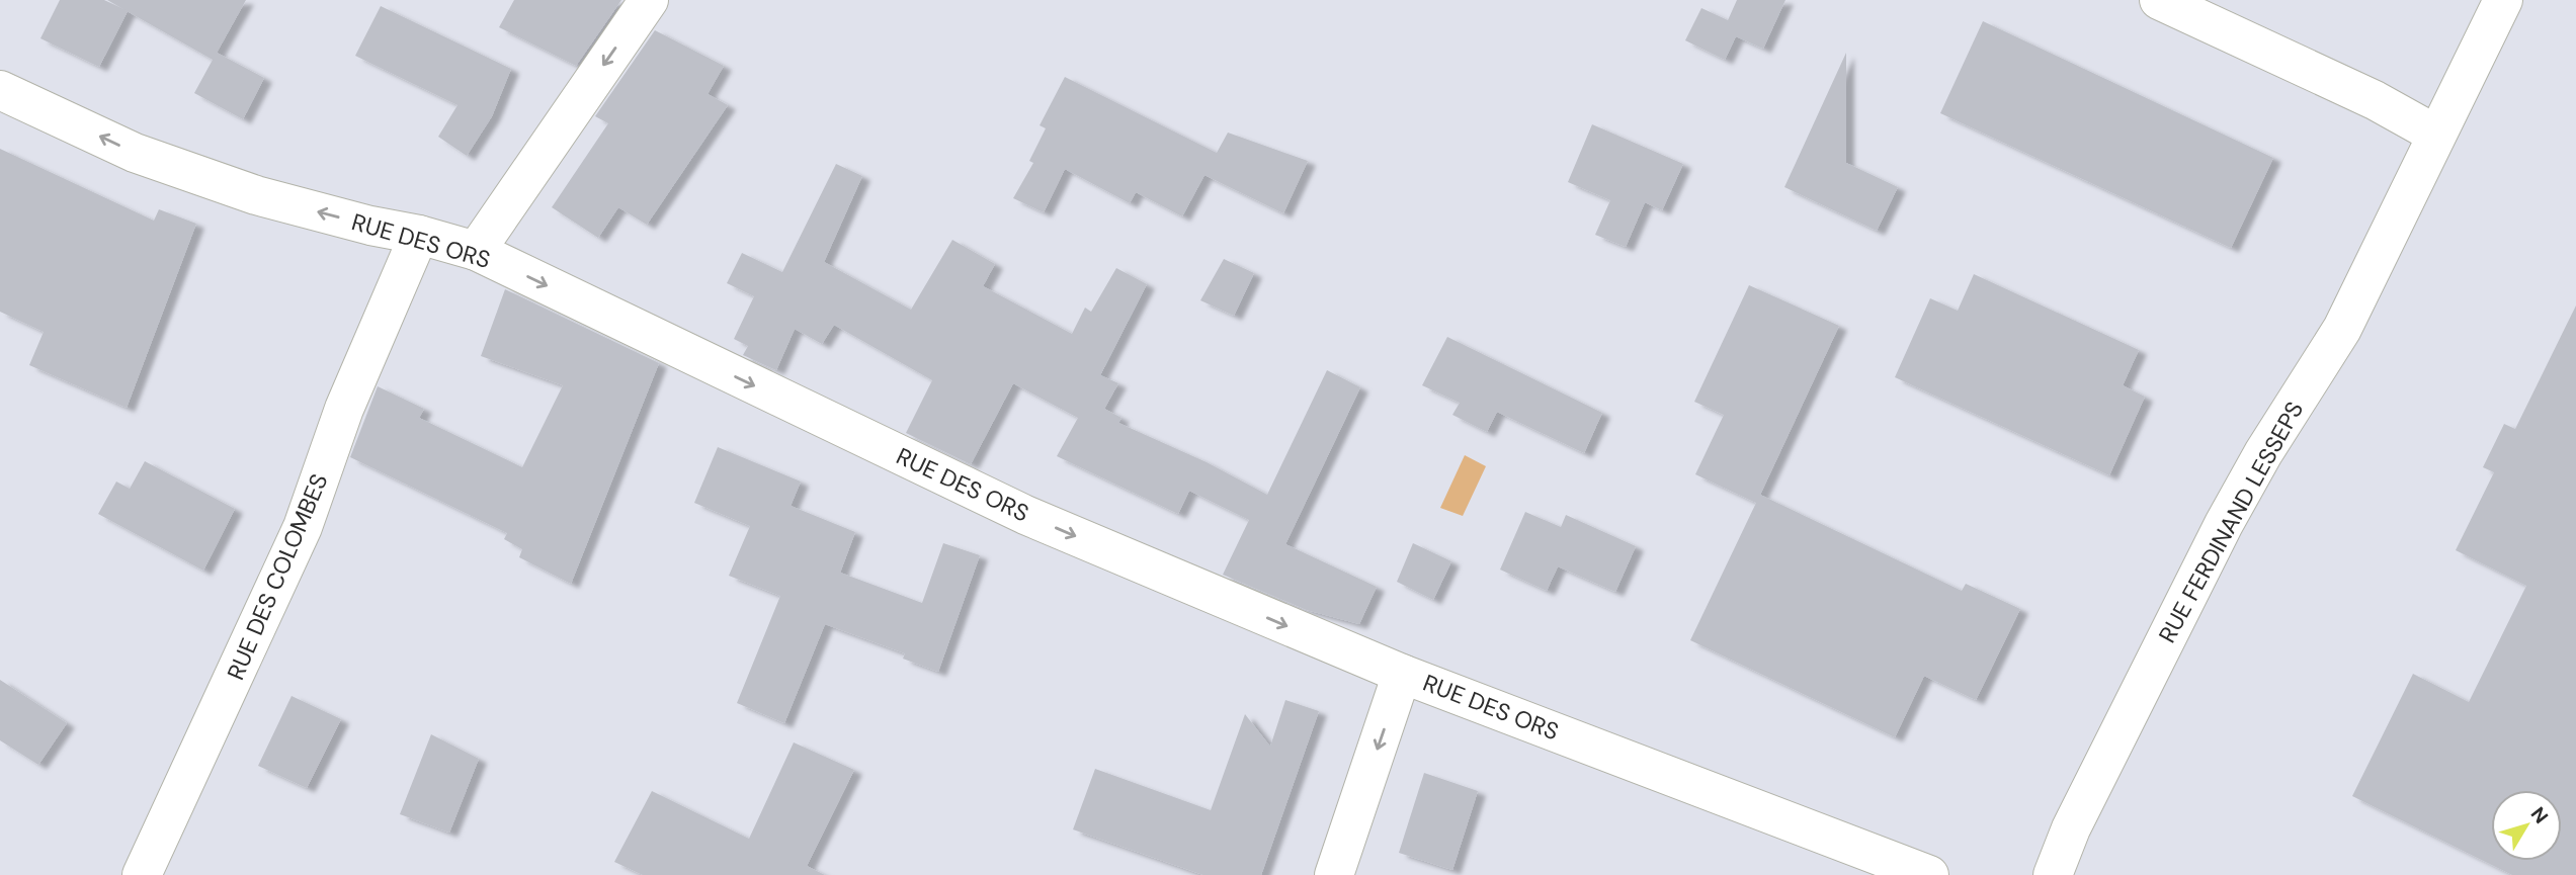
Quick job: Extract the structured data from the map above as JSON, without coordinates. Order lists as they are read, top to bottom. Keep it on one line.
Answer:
{"streets":{"street":["RUE DES ORS","RUE FERDINAND LESSEPS","RUE DES COLOMBES"]},"crossings":[["RUE DES ORS","RUE DES COLOMBES"]],"north":"top right"}
